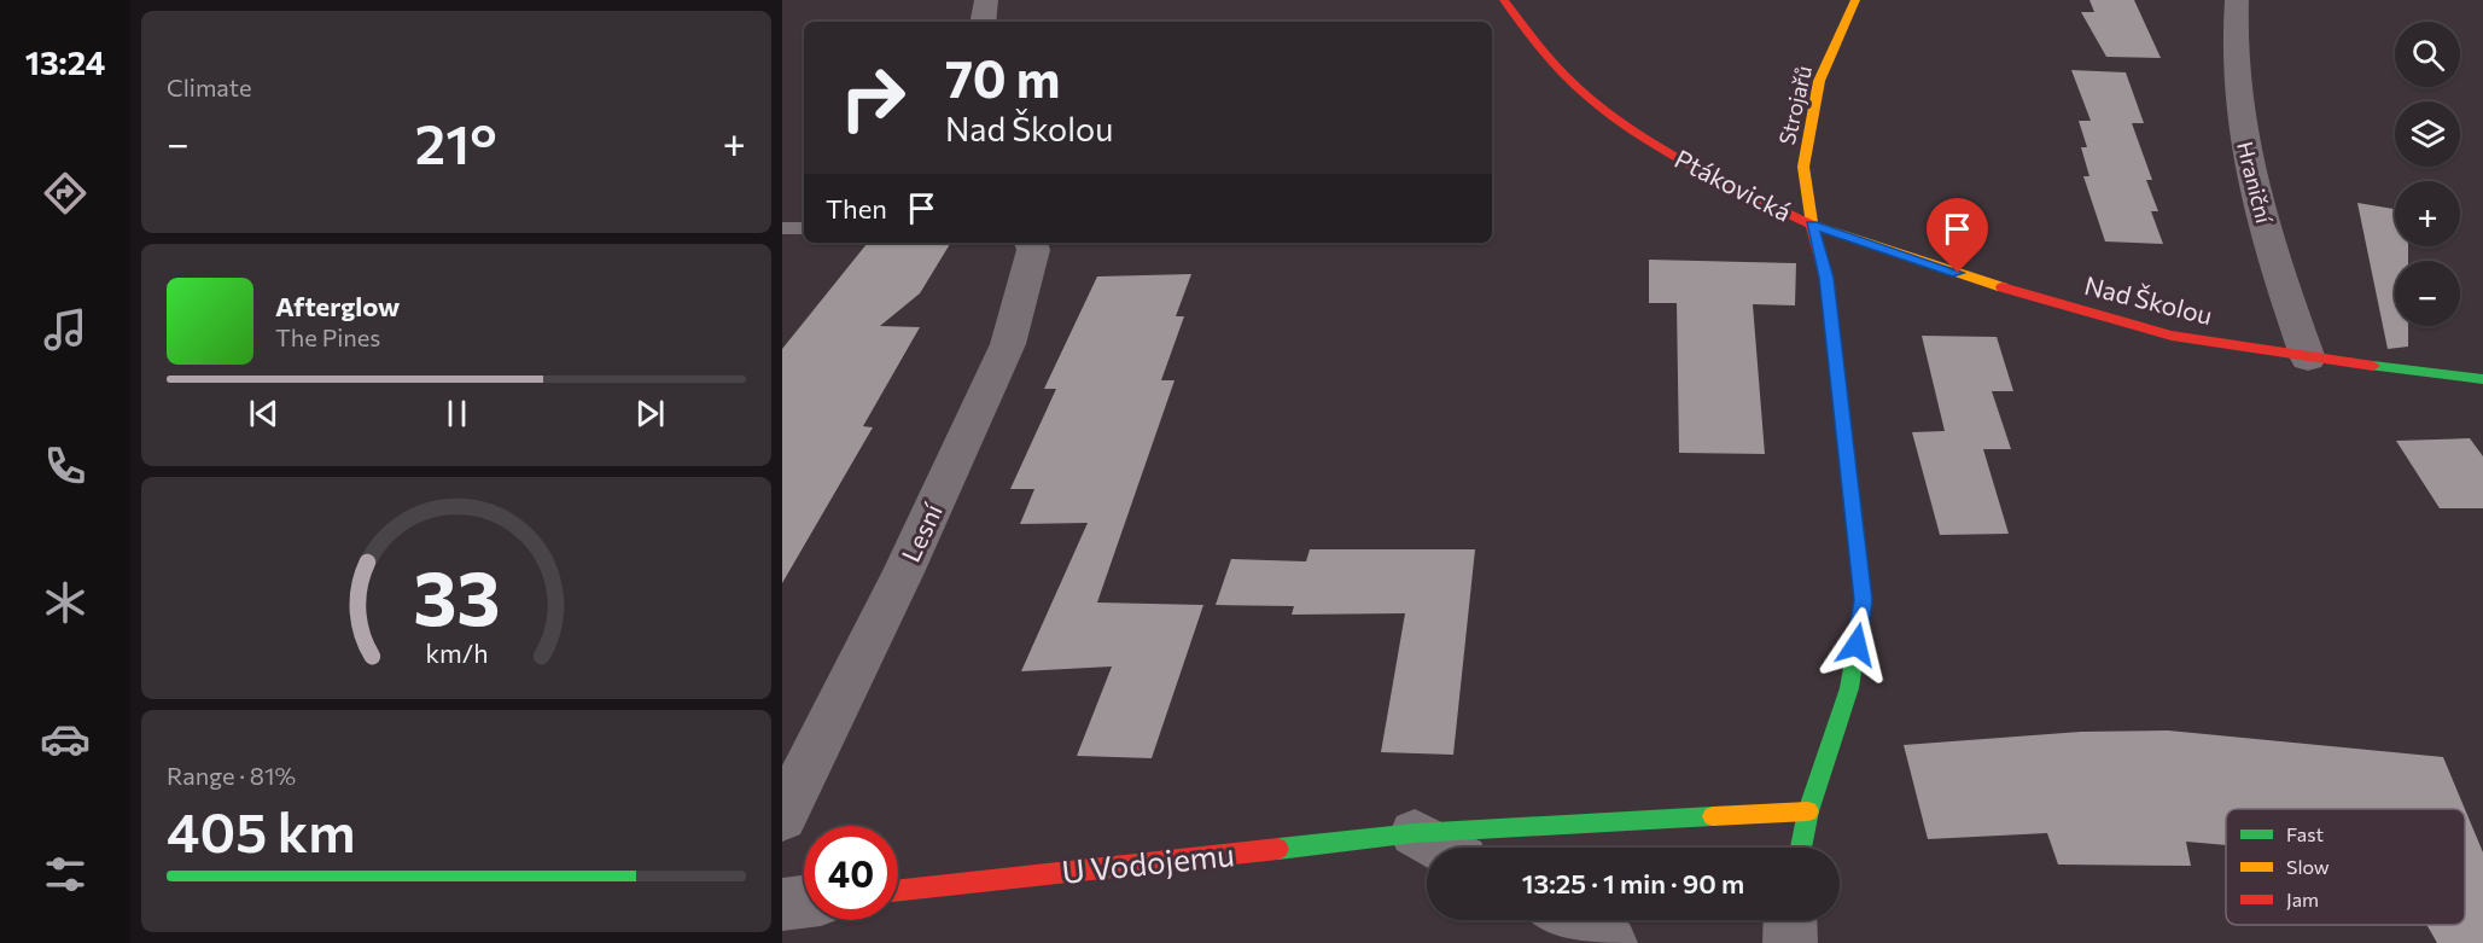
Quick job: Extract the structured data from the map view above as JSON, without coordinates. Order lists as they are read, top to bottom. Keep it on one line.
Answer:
{"streets":{"street":["Strojařů","Hraniční","Ptákovická","Nad Školou","Lesní","U Vodojemu"]},"crossings":[["Strojařů","Ptákovická"],["Strojařů","Nad Školou"],["Hraniční","Nad Školou"],["Ptákovická","Nad Školou"],["Ptákovická","U Vodojemu"]],"legend":["Fast","Slow","Jam"],"page":{"tabs":"13:24","tile":["Climate",["Range · 81%","405 km"]],"map_buttons":["+","−"],"turn":["70 m","Nad Školou"],"heat":["−","21°","+"],"then":"Then","song":["Afterglow","The Pines"],"limit":"40","trip":"13:25 · 1 min · 90 m","gauge":["33","km/h"]}}
